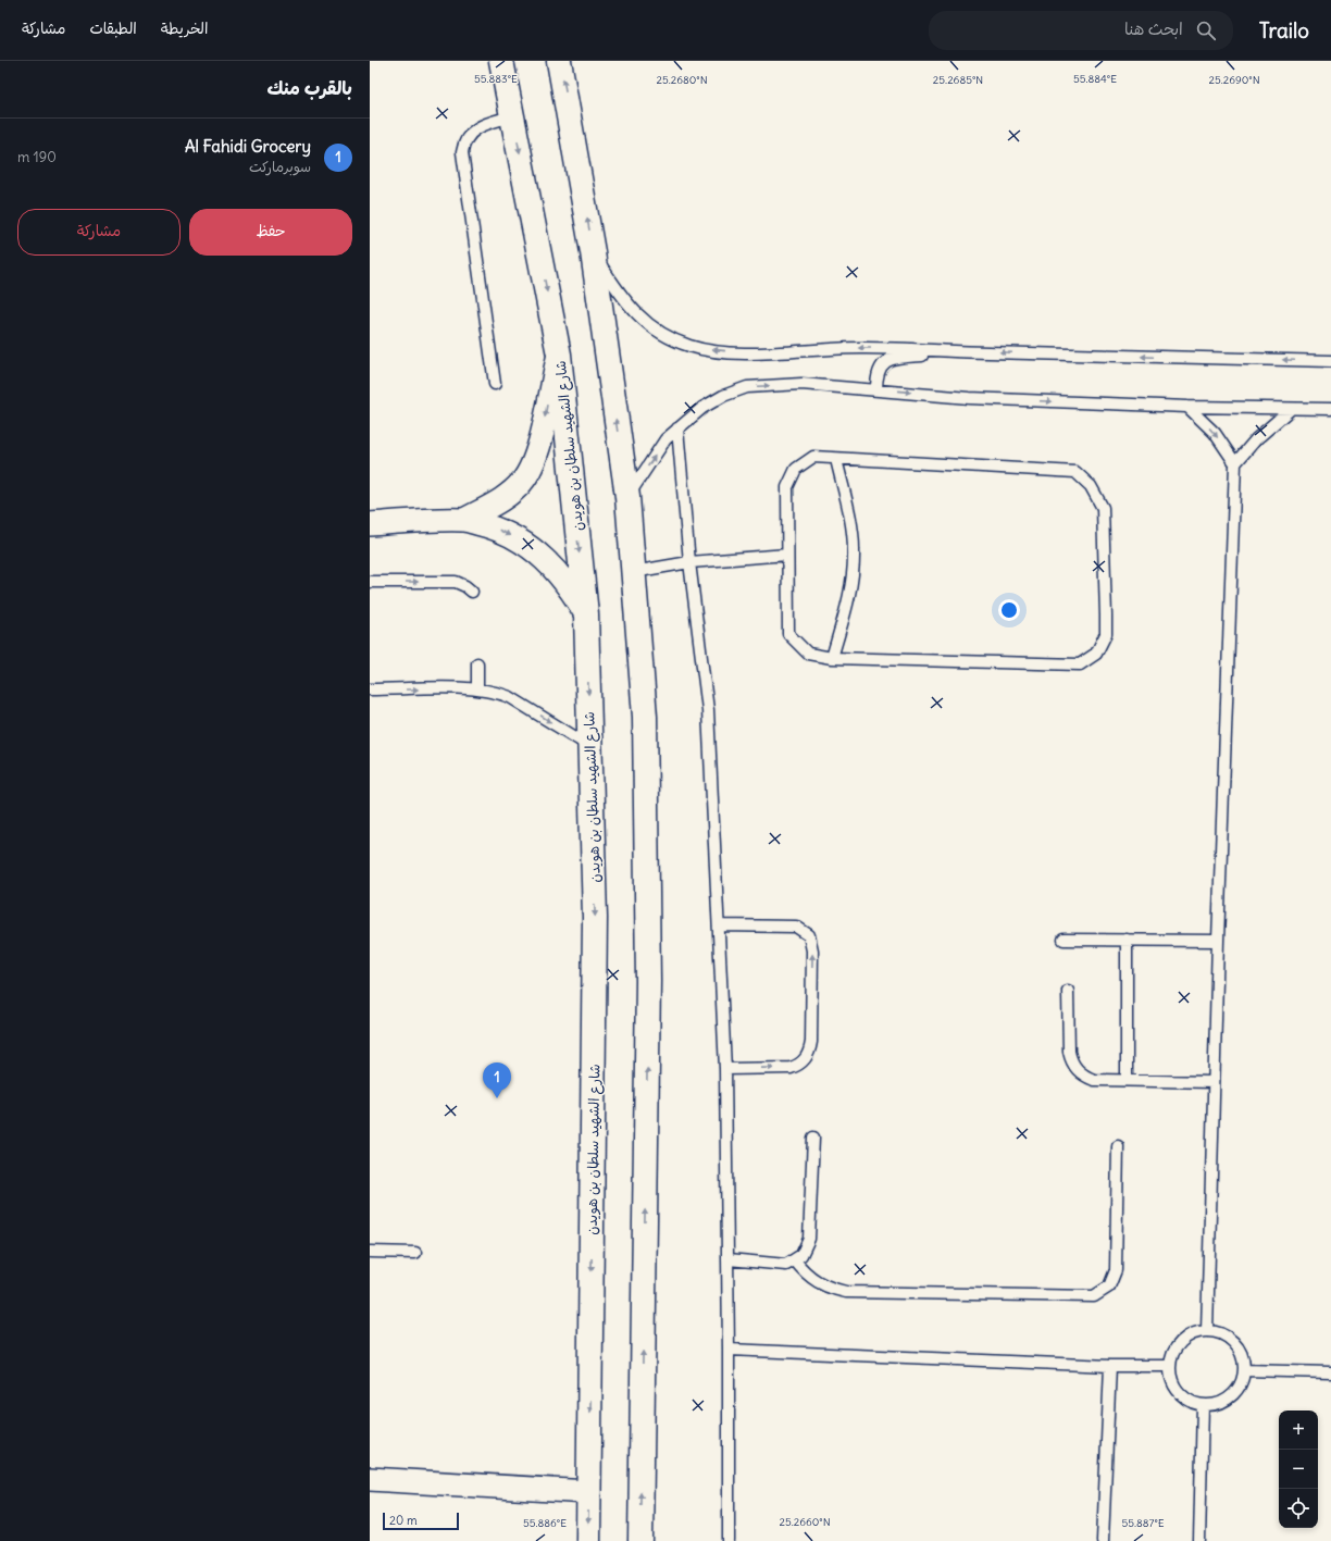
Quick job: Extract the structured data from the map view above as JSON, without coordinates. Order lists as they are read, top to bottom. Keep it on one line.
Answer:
{"streets":{"highway":["شارع الشهيد سلطان بن هويدن"]},"scale_bar":"20 m","page":{"header":"Trailo","search":"ابحث هنا","nav":["الخريطة","الطبقات","مشاركة"],"heading":"بالقرب منك","list":[{"mark":"1","name":"Al Fahidi Grocery","note":"سوبرماركت","value":"190 m"}],"buttons":["حفظ","مشاركة"],"pins":"1","map_buttons":["+","−"],"scale":"20 m"},"coordinates":["55.883°E","55.884°E","25.2680°N","25.2685°N","25.2690°N","25.2660°N","55.886°E","55.887°E"]}
